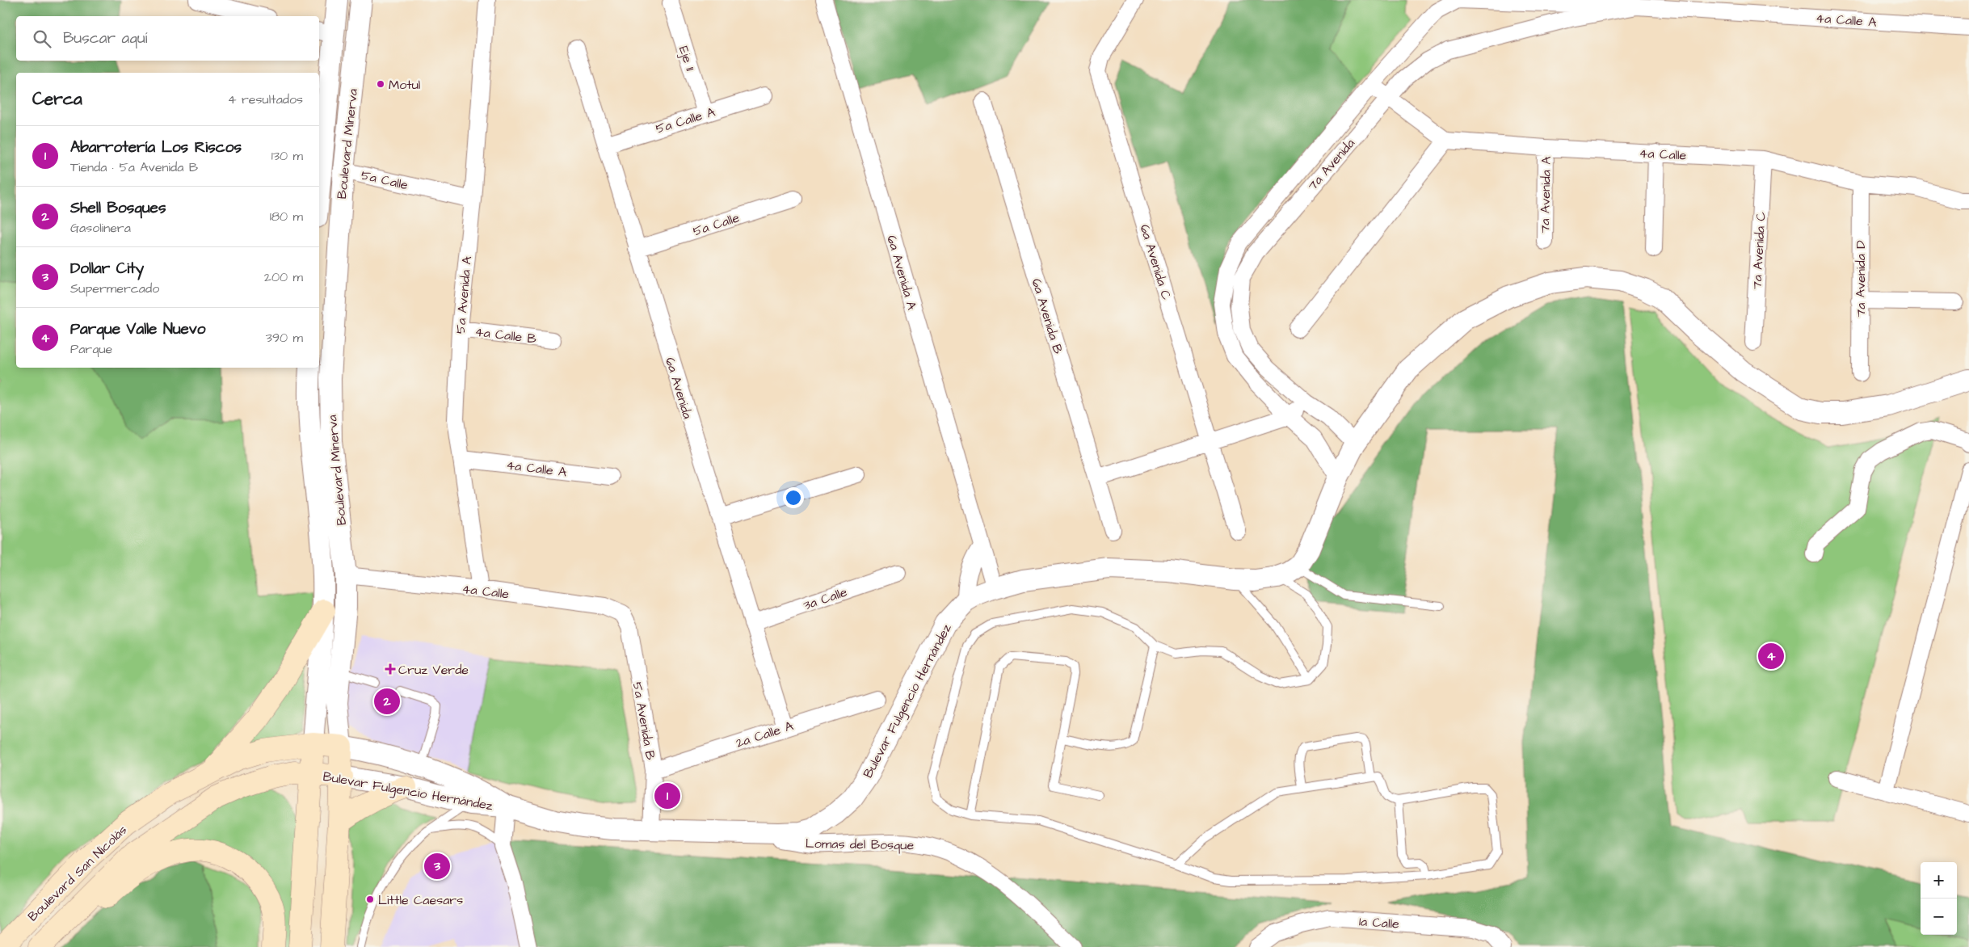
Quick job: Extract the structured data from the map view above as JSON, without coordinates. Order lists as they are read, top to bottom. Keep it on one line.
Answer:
{"streets":{"main road":["Bulevar Fulgencio Hernández","Boulevard San Nicolás"],"street":["4a Calle A","Eje 11","5a Calle A","Boulevard Minerva","4a Calle","7a Avenida","5a Calle","7a Avenida A","7a Avenida C","6a Avenida C","6a Avenida A","7a Avenida D","5a Avenida A","6a Avenida B","4a Calle B","6a Avenida","3a Calle","5a Avenida B","2a Calle A","Lomas del Bosque","1a Calle"]},"crossings":[["4a Calle A","7a Avenida"],["4a Calle A","5a Avenida A"],["Eje 11","5a Calle A"],["5a Calle A","6a Avenida"],["Boulevard Minerva","4a Calle"],["Boulevard Minerva","5a Calle"],["Boulevard Minerva","Bulevar Fulgencio Hernández"],["Boulevard Minerva","Boulevard San Nicolás"],["4a Calle","7a Avenida A"],["4a Calle","7a Avenida C"],["4a Calle","7a Avenida D"],["4a Calle","5a Avenida A"],["4a Calle","5a Avenida B"],["5a Calle","5a Avenida A"],["5a Calle","6a Avenida"],["6a Avenida A","Bulevar Fulgencio Hernández"],["5a Avenida A","4a Calle B"],["6a Avenida","3a Calle"],["6a Avenida","2a Calle A"],["Bulevar Fulgencio Hernández","5a Avenida B"],["Bulevar Fulgencio Hernández","Lomas del Bosque"],["Bulevar Fulgencio Hernández","Boulevard San Nicolás"],["5a Avenida B","2a Calle A"]],"places":{"other":["Motul","Little Caesars"],"health":["Cruz Verde"]},"page":{"search":"Buscar aquí","heading":["Cerca","4 resultados"],"list":[{"mark":"1","name":"Abarrotería Los Riscos","note":"Tienda · 5a Avenida B","value":"130 m"},{"mark":"2","name":"Shell Bosques","note":"Gasolinera","value":"180 m"},{"mark":"3","name":"Dollar City","note":"Supermercado","value":"200 m"},{"mark":"4","name":"Parque Valle Nuevo","note":"Parque","value":"390 m"}],"pins":["4","2","1","3"],"map_buttons":["+","−"]}}
